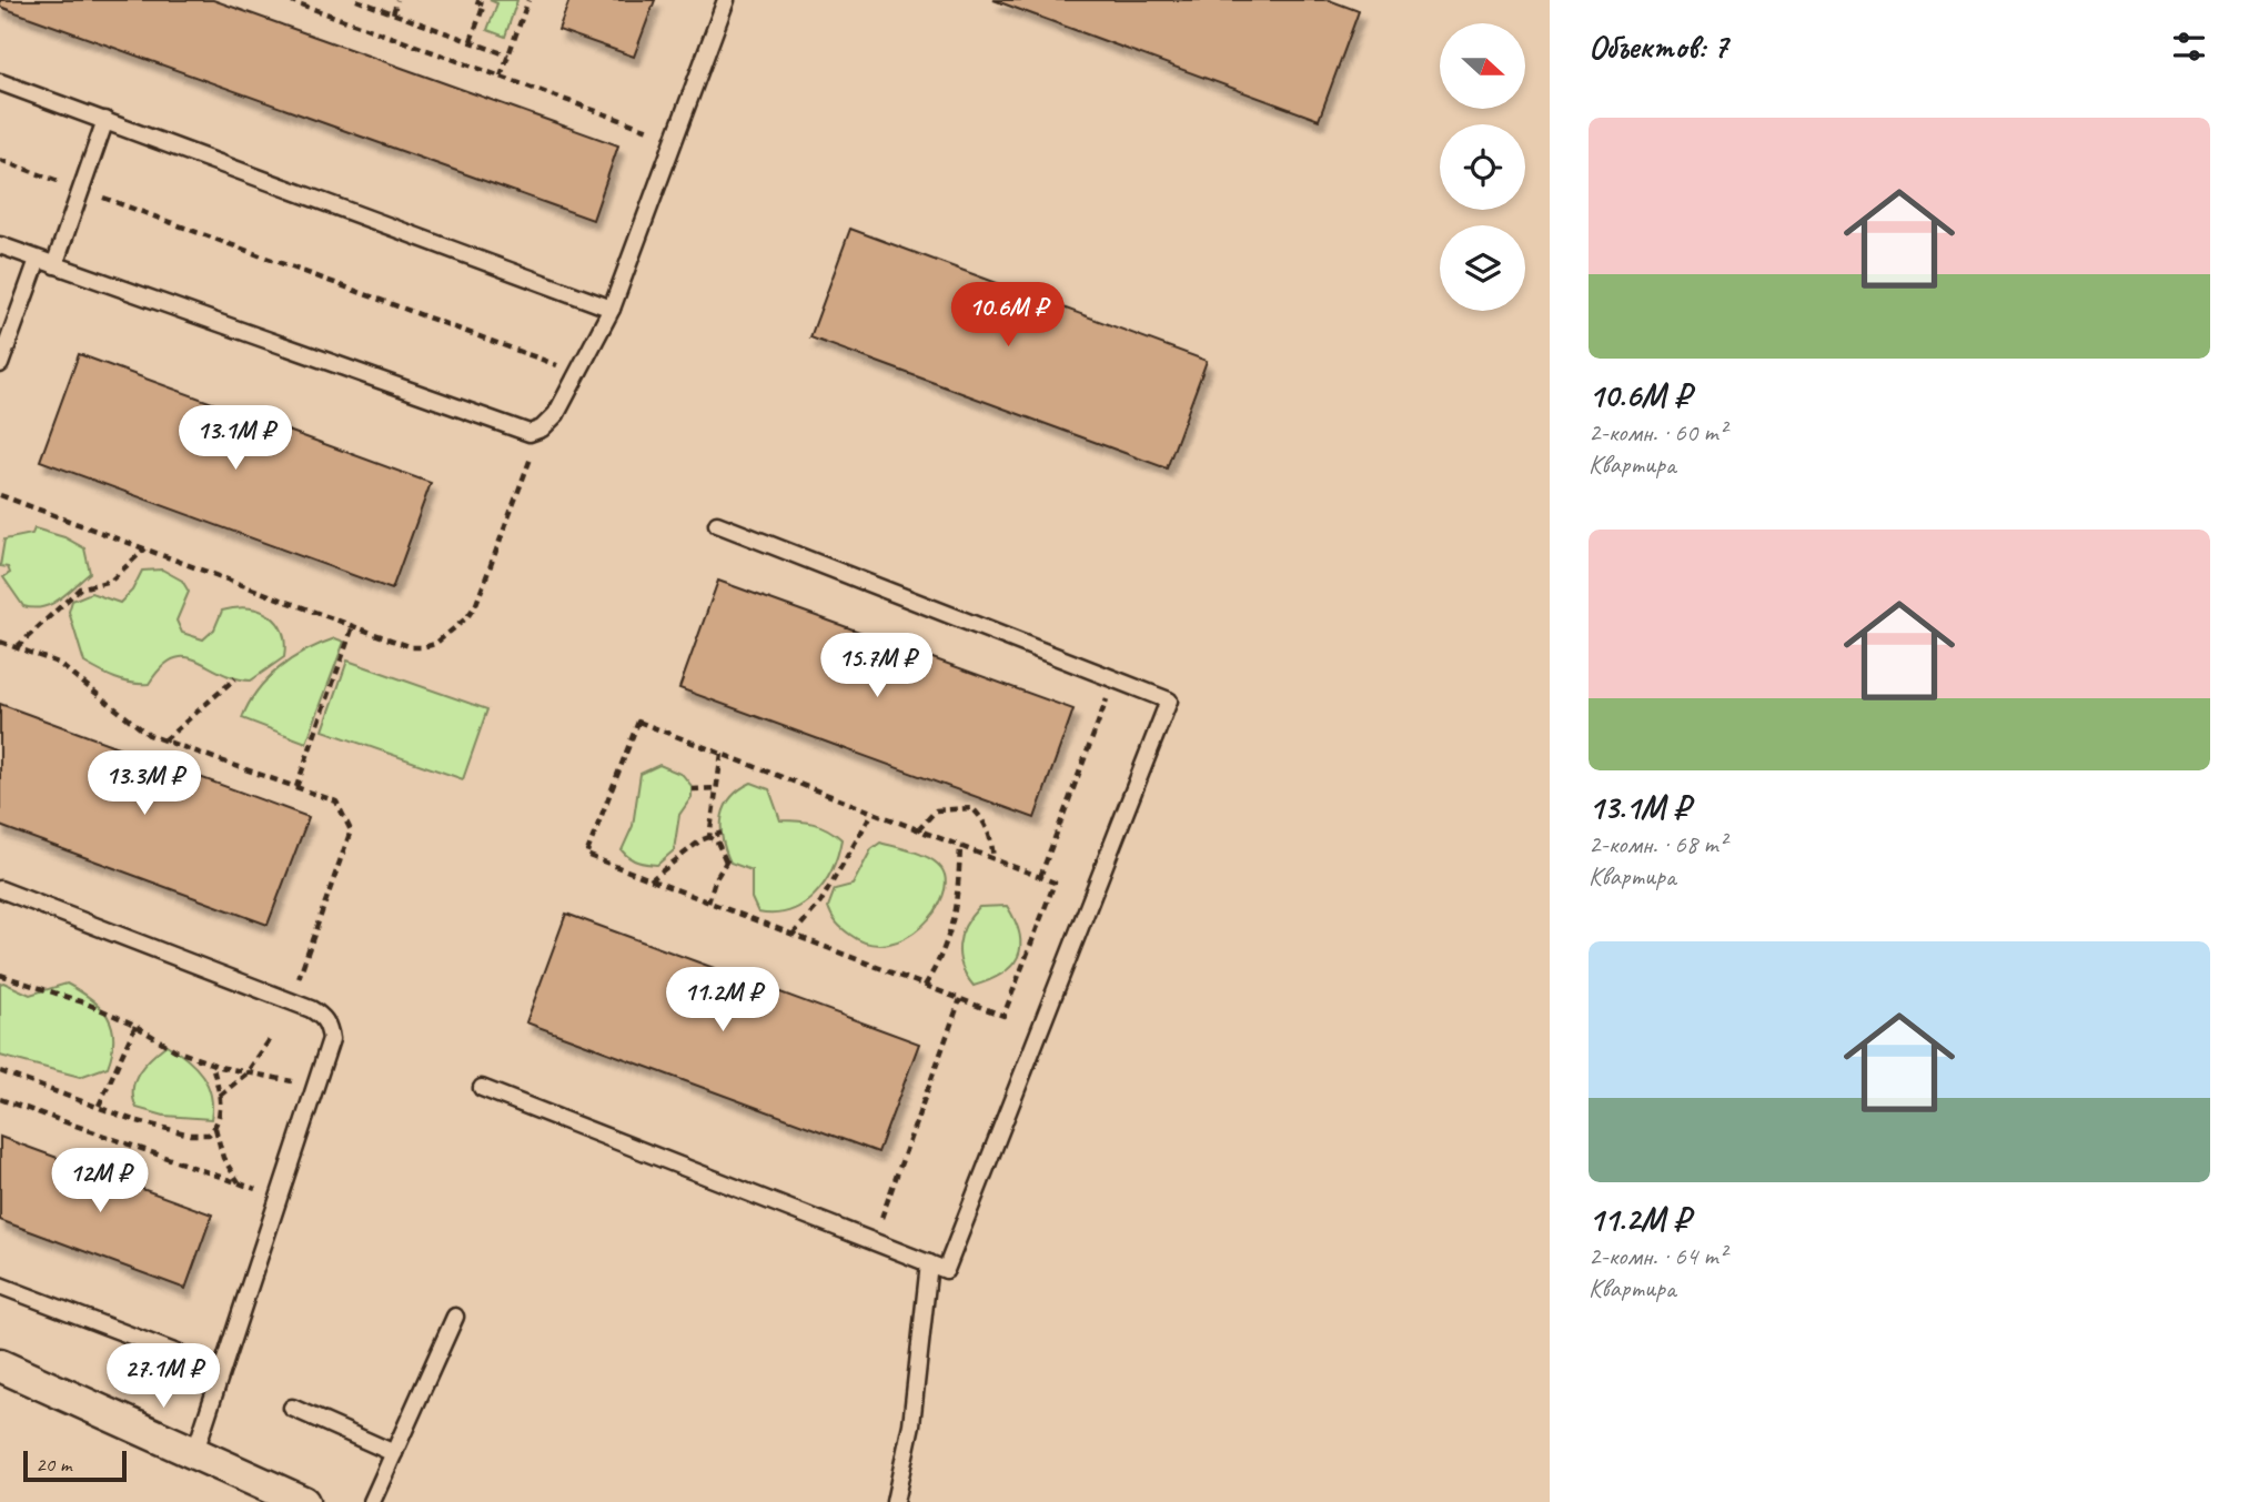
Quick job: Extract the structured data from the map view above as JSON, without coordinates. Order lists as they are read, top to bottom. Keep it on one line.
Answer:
{"scale_bar":"20 m","north":"right","page":{"heading":"Объектов: 7","list":[{"name":"10.6M ₽","note":"2-комн. · 60 m² · Квартира"},{"name":"13.1M ₽","note":"2-комн. · 68 m² · Квартира"},{"name":"11.2M ₽","note":"2-комн. · 64 m² · Квартира"}],"price":["10.6M ₽","13.1M ₽","15.7M ₽","13.3M ₽","11.2M ₽","12M ₽","27.1M ₽"],"scale":"20 m"}}
